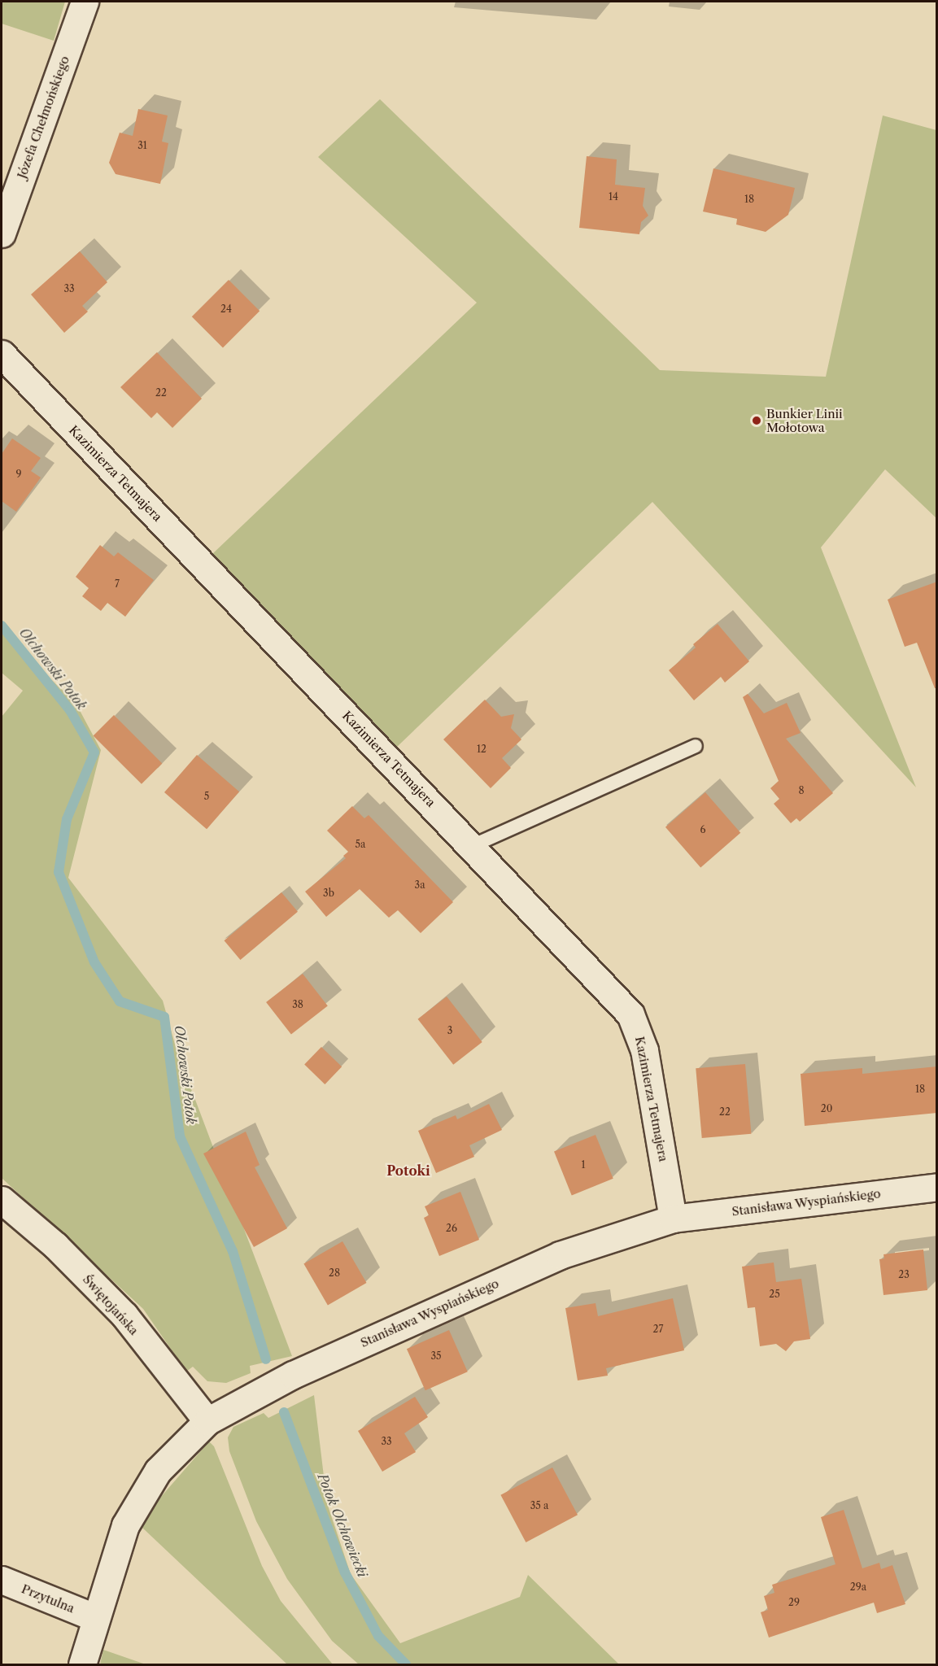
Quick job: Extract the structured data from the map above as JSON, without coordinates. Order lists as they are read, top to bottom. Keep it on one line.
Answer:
{"streets":{"street":["Józefa Chełmońskiego","Kazimierza Tetmajera","Stanisława Wyspiańskiego","Świętojańska","Przytulna"]},"crossings":[["Kazimierza Tetmajera","Stanisława Wyspiańskiego"],["Stanisława Wyspiańskiego","Świętojańska"],["Stanisława Wyspiańskiego","Przytulna"]],"districts":["Potoki"],"water":["Olchowski Potok","Potok Olchowiecki"],"places":["Bunkier Linii Mołotowa"],"house_numbers":["31","14","18","33","24","22","9","7","12","8","5","6","5a","3a","3b","38","3","18","20","22","1","26","28","23","25","27","35","33","35 a","29a","29"]}
